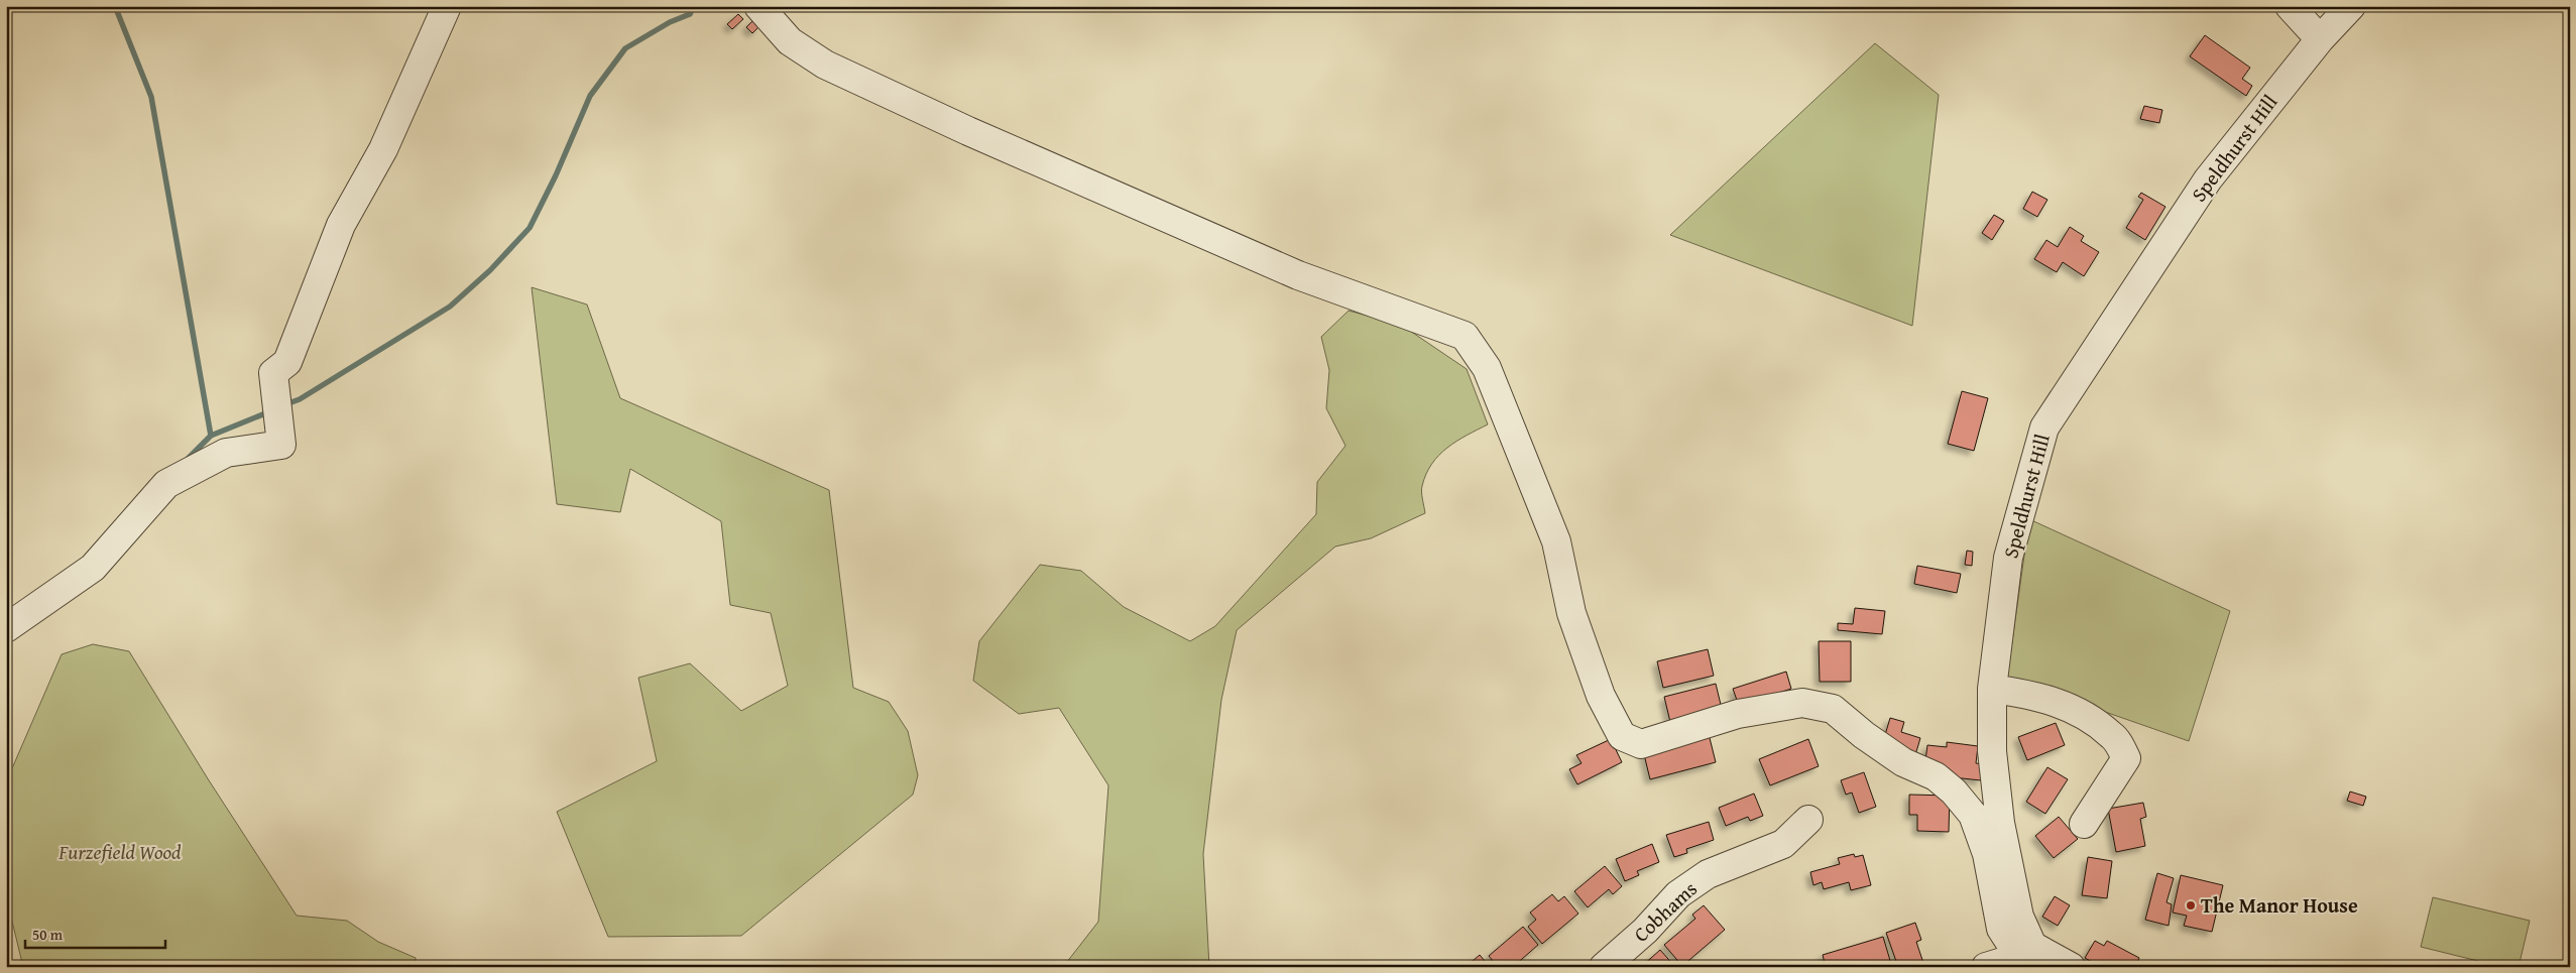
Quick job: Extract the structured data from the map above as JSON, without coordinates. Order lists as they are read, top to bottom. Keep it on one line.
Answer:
{"streets":{"street":["Speldhurst Hill","Cobhams"]},"parks":["Furzefield Wood"],"places":["The Manor House"],"scale_bar":"50 m"}
